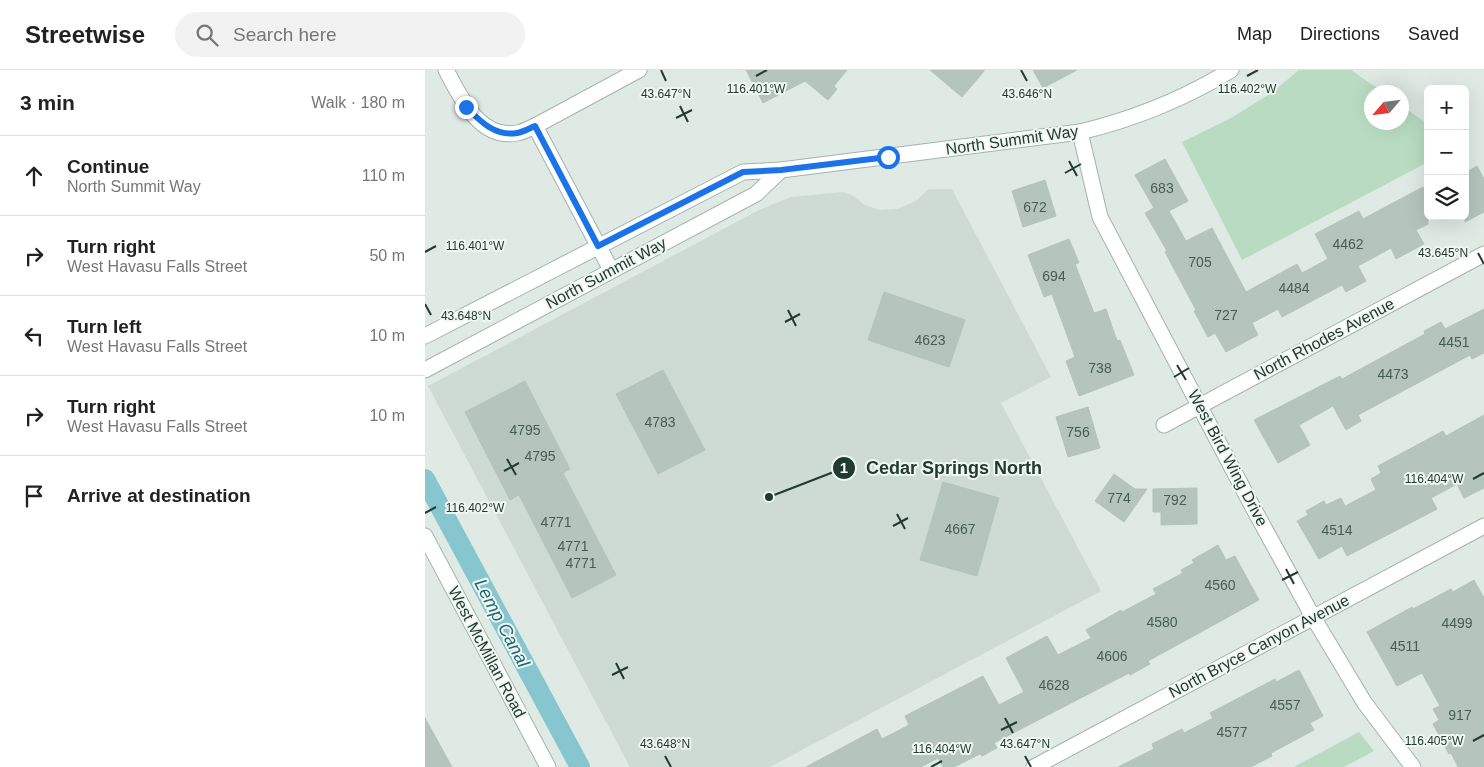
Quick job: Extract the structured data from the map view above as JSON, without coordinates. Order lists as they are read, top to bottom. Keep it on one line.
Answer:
{"streets":{"street":["North Summit Way","North Rhodes Avenue","West Bird Wing Drive","North Bryce Canyon Avenue","West McMillan Road"]},"crossings":[["North Summit Way","West Bird Wing Drive"],["North Rhodes Avenue","West Bird Wing Drive"],["West Bird Wing Drive","North Bryce Canyon Avenue"]],"water":["Lemp Canal"],"places":["Cedar Springs North"],"house_numbers":["683","672","4462","705","694","4484","727","4623","4451","738","4473","4783","4795","756","4795","774","792","4771","4667","4514","4771","4771","4560","4580","4499","4511","4606","4628","4557","917","4577"],"north":"bottom left","page":{"header":"Streetwise","search":"Search here","nav":["Map","Directions","Saved"],"heading":["3 min","Walk · 180 m"],"map_buttons":["+","−"],"list":[["Continue","North Summit Way","110 m"],["Turn right","West Havasu Falls Street","50 m"],["Turn left","West Havasu Falls Street","10 m"],["Turn right","West Havasu Falls Street","10 m"],"Arrive at destination"]},"coordinates":["116.401°W","116.402°W","43.647°N","43.646°N","43.645°N","43.648°N","116.404°W","116.405°W"]}
